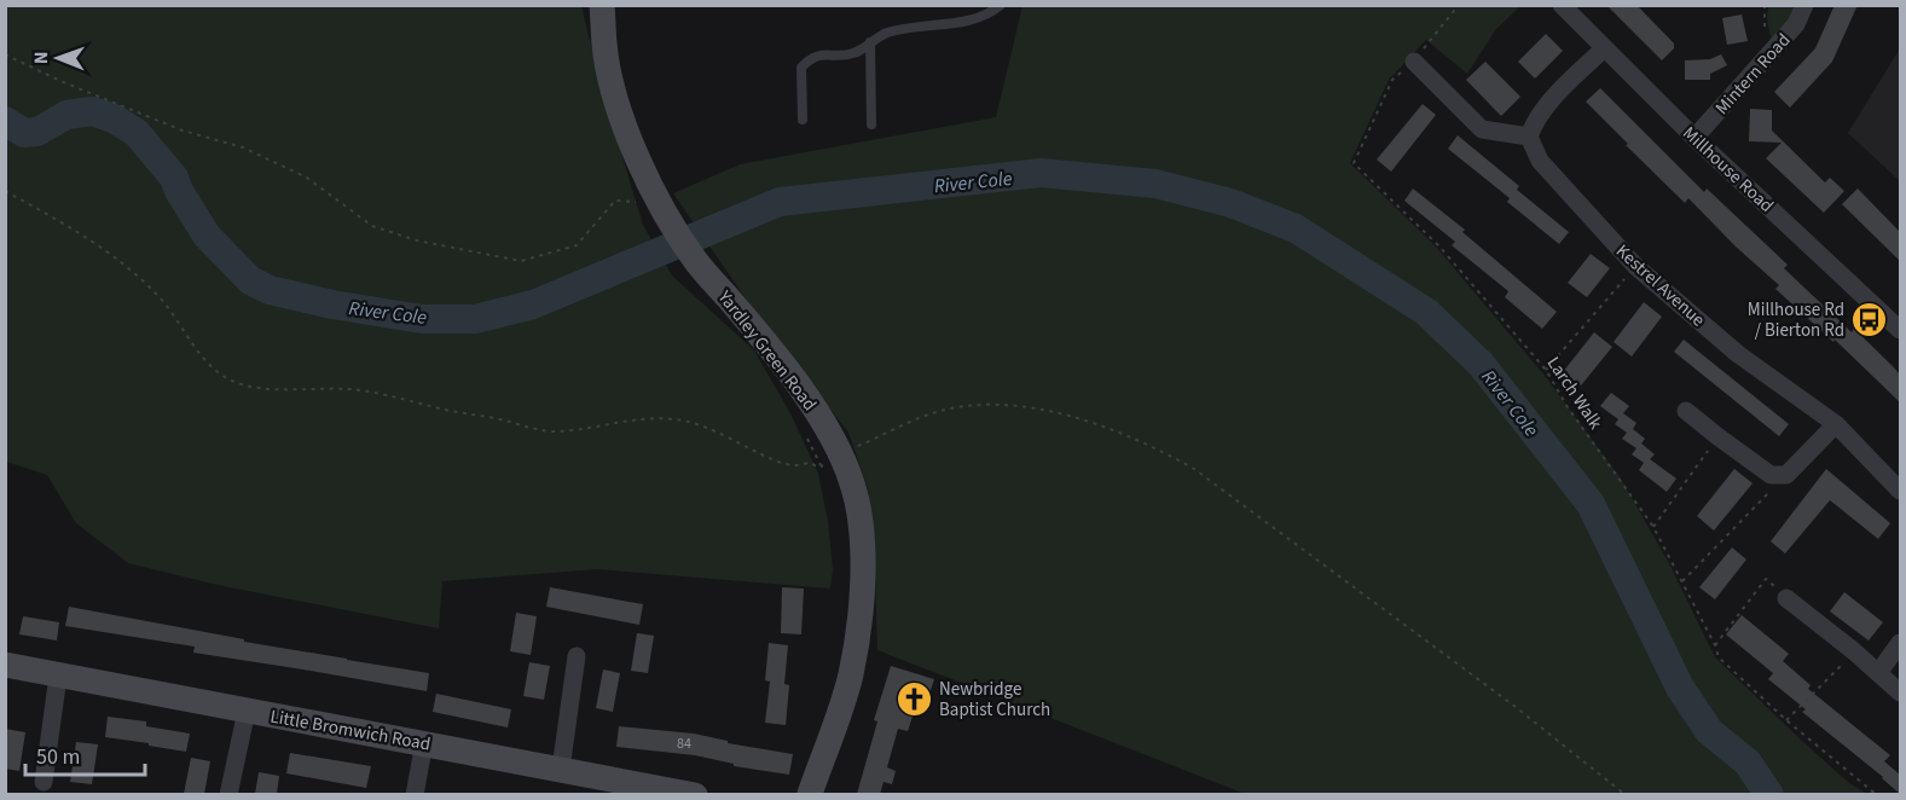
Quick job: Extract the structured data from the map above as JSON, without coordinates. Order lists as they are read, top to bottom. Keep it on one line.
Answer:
{"streets":{"street":["Mintern Road","Millhouse Road","Kestrel Avenue","Yardley Green Road","Little Bromwich Road"],"path":["Larch Walk"]},"crossings":[["Mintern Road","Millhouse Road"]],"water":["River Cole"],"places":{"bus stop":["Millhouse Rd / Bierton Rd"],"church":["Newbridge Baptist Church"]},"house_numbers":["84"],"scale_bar":"50 m","north":"left"}
